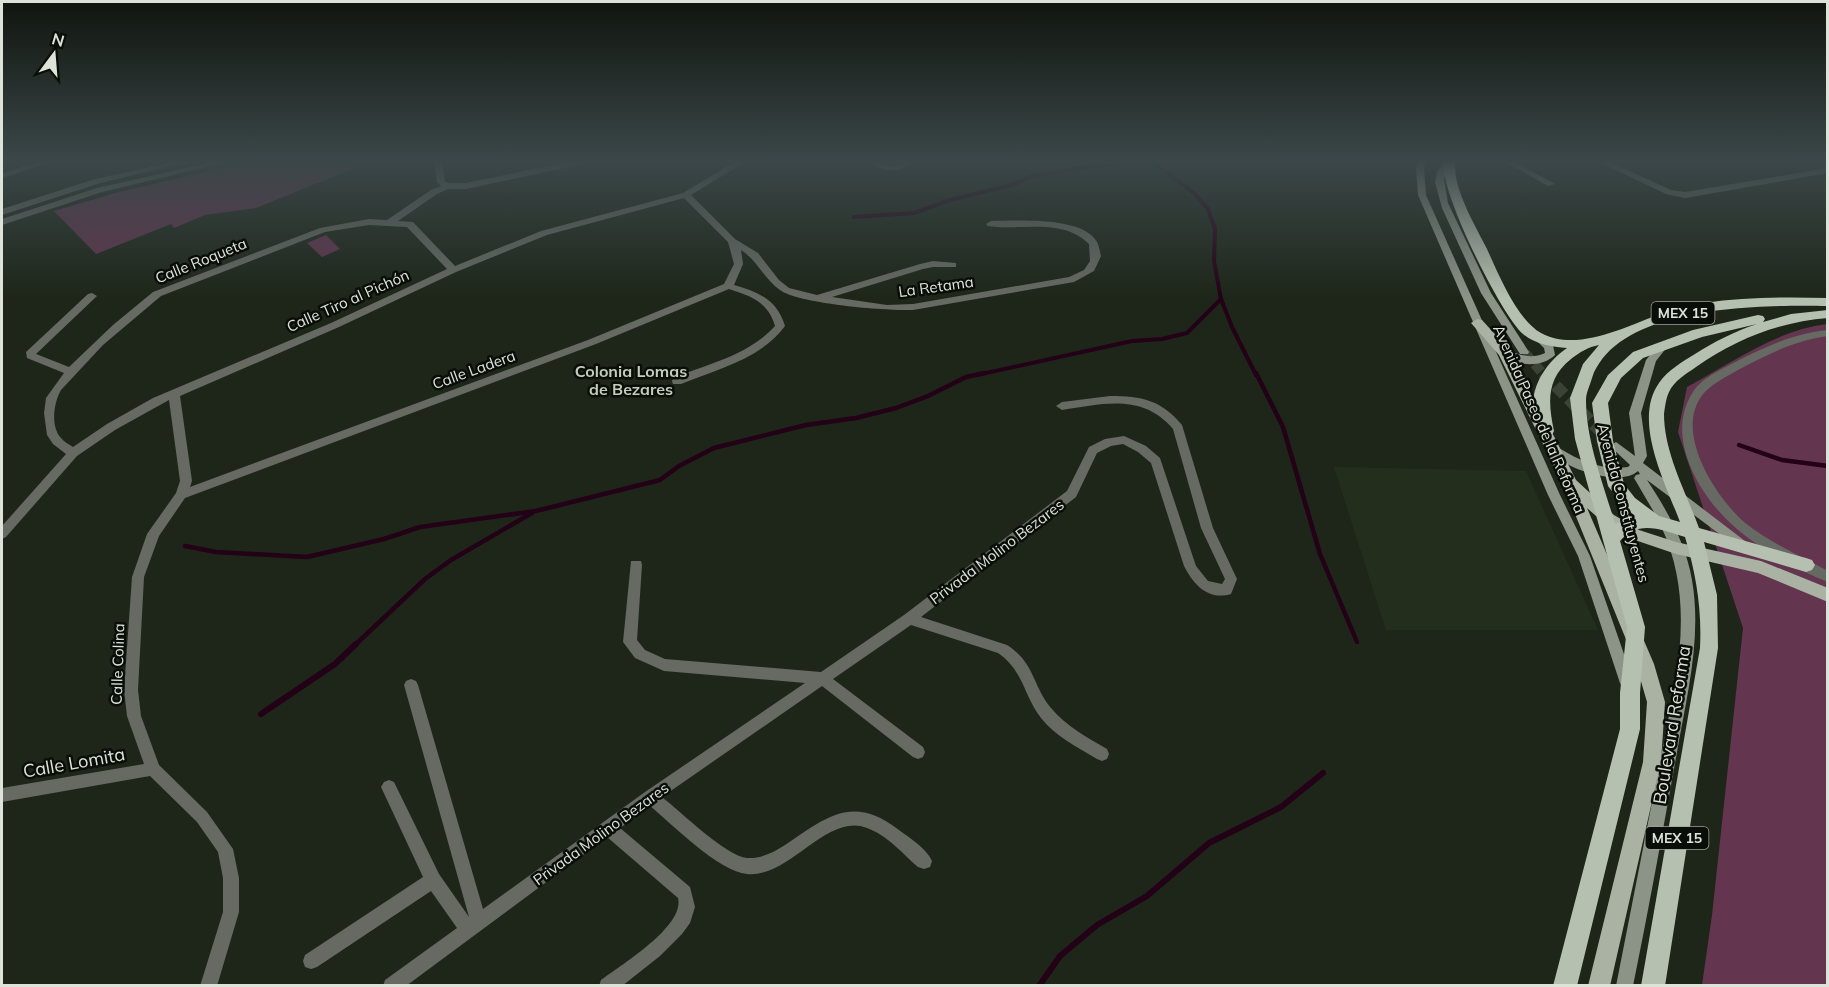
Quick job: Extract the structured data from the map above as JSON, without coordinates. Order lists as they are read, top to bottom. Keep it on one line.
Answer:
{"streets":{"highway":["MEX 15","Avenida Constituyentes","Boulevard Reforma"],"main road":["Avenida Paseo de la Reforma"],"street":["Calle Roqueta","La Retama","Calle Tiro al Pichón","Calle Ladera","Privada Molino Bezares","Calle Colina","Calle Lomita"]},"crossings":[["Calle Roqueta","Calle Tiro al Pichón"],["Calle Tiro al Pichón","Calle Colina"],["MEX 15","Avenida Paseo de la Reforma"],["MEX 15","Avenida Constituyentes"],["MEX 15","Boulevard Reforma"],["Calle Ladera","Calle Colina"],["Avenida Paseo de la Reforma","Avenida Constituyentes"],["Calle Colina","Calle Lomita"]],"districts":["Colonia Lomas de Bezares"],"north":"top"}
